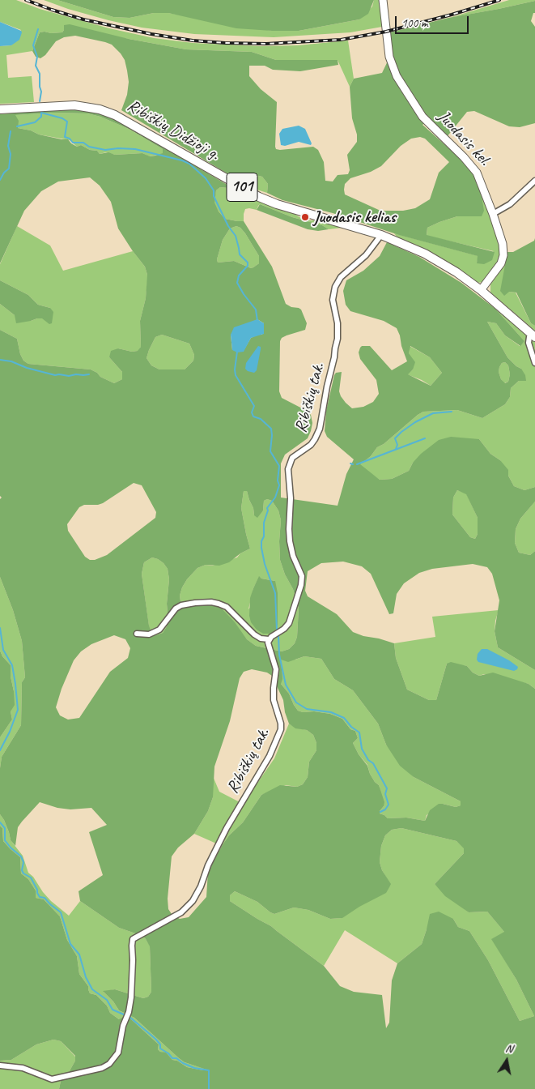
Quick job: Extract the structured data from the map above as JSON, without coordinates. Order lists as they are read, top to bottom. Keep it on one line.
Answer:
{"streets":{"main road":["Ribiškių Didžioji g.","101"],"street":["Juodasis kel.","Ribiškių tak."]},"crossings":[["Ribiškių Didžioji g.","Juodasis kel."],["Ribiškių Didžioji g.","Ribiškių tak."]],"places":["Juodasis kelias"],"scale_bar":"100 m","north":"top"}
